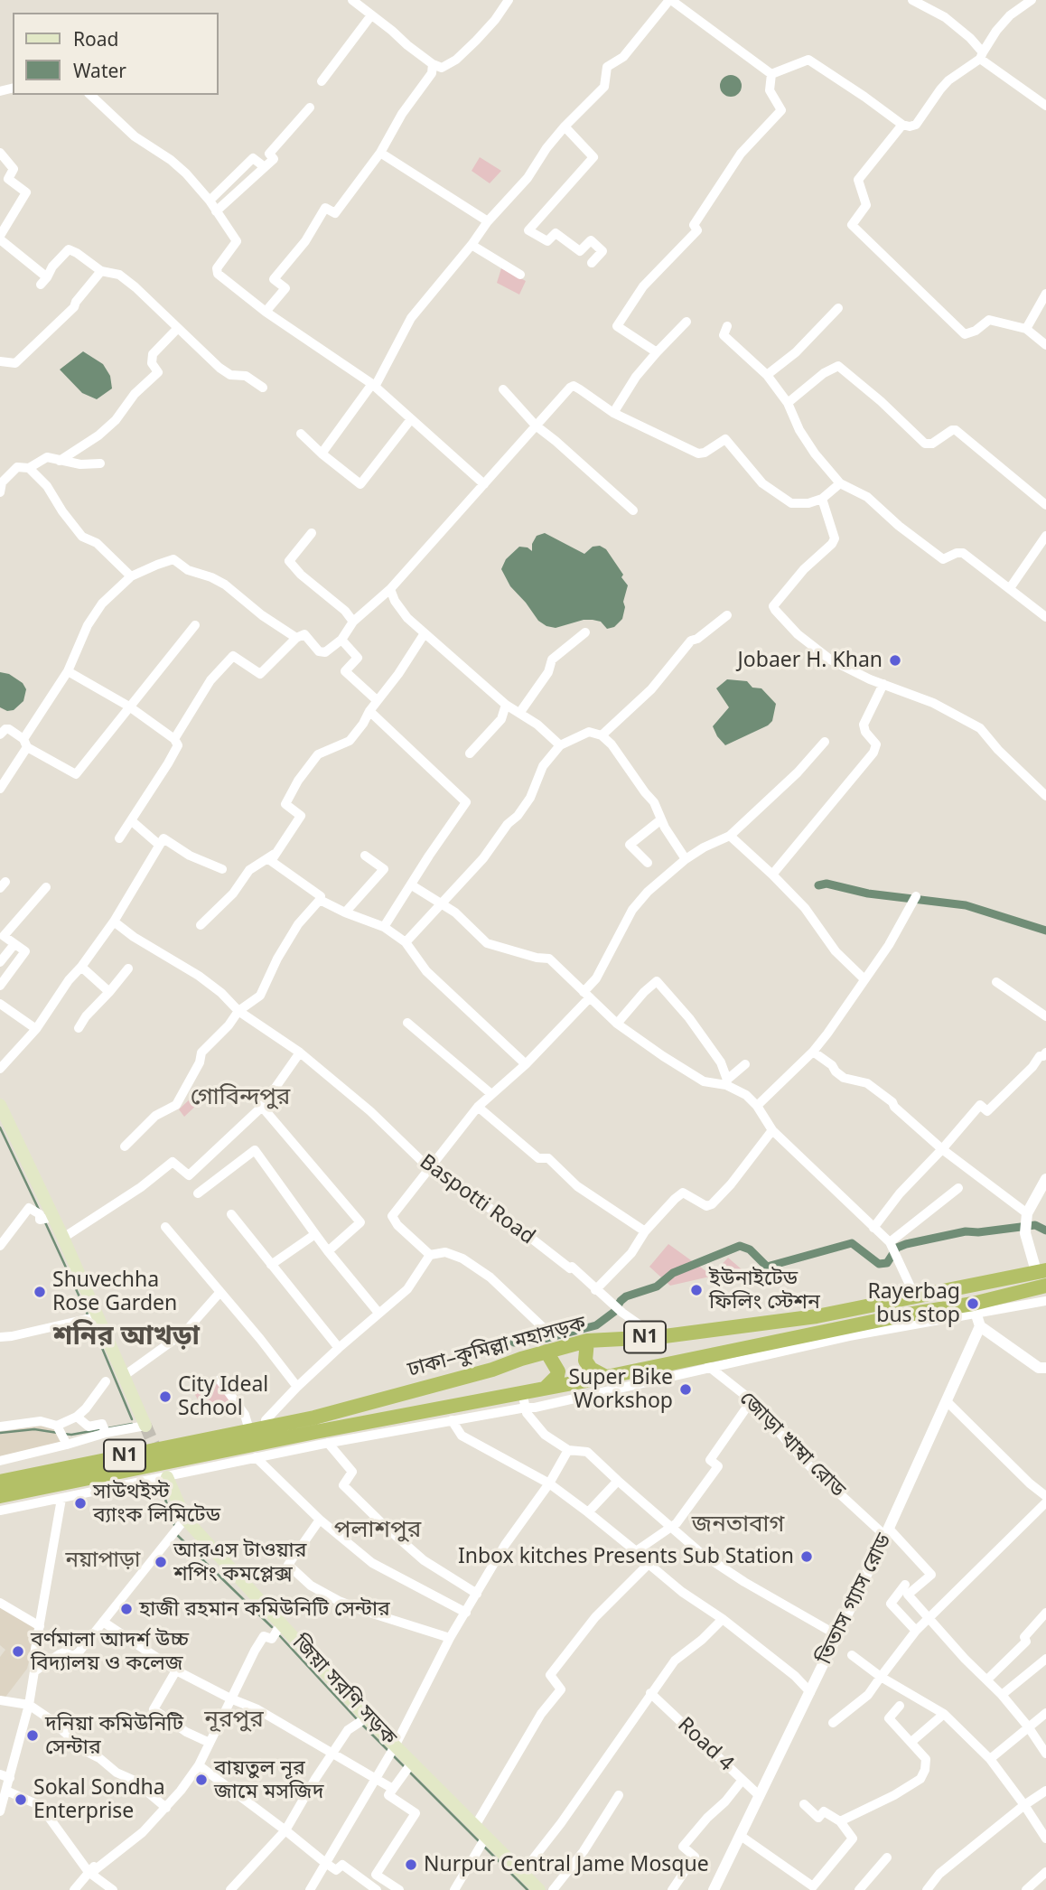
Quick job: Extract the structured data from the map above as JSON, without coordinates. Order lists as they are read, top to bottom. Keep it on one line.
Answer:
{"streets":{"highway":["N1","ঢাকা–কুমিল্লা মহাসড়ক"],"main road":["জিয়া সরণি সড়ক"],"street":["Baspotti Road","জোড়া খাম্বা রোড","তিতাস গ্যাস রোড","Road 4"]},"crossings":[["Baspotti Road","ঢাকা–কুমিল্লা মহাসড়ক"],["ঢাকা–কুমিল্লা মহাসড়ক","জোড়া খাম্বা রোড"],["জোড়া খাম্বা রোড","তিতাস গ্যাস রোড"],["তিতাস গ্যাস রোড","Road 4"]],"districts":["গোবিন্দপুর","শনির আখড়া","জনতাবাগ","পলাশপুর","নয়াপাড়া","নূরপুর"],"places":["Jobaer H. Khan","ইউনাইটেড ফিলিং স্টেশন","Shuvechha Rose Garden","Rayerbag bus stop","Super Bike Workshop","City Ideal School","সাউথইস্ট ব্যাংক লিমিটেড","Inbox kitches Presents Sub Station","আরএস টাওয়ার শপিং কমপ্লেক্স","হাজী রহমান কমিউনিটি সেন্টার","বর্ণমালা আদর্শ উচ্চ বিদ্যালয় ও কলেজ","দনিয়া কমিউনিটি সেন্টার","বায়তুল নূর জামে মসজিদ","Sokal Sondha Enterprise","Nurpur Central Jame Mosque"],"legend":["Road","Water"]}
